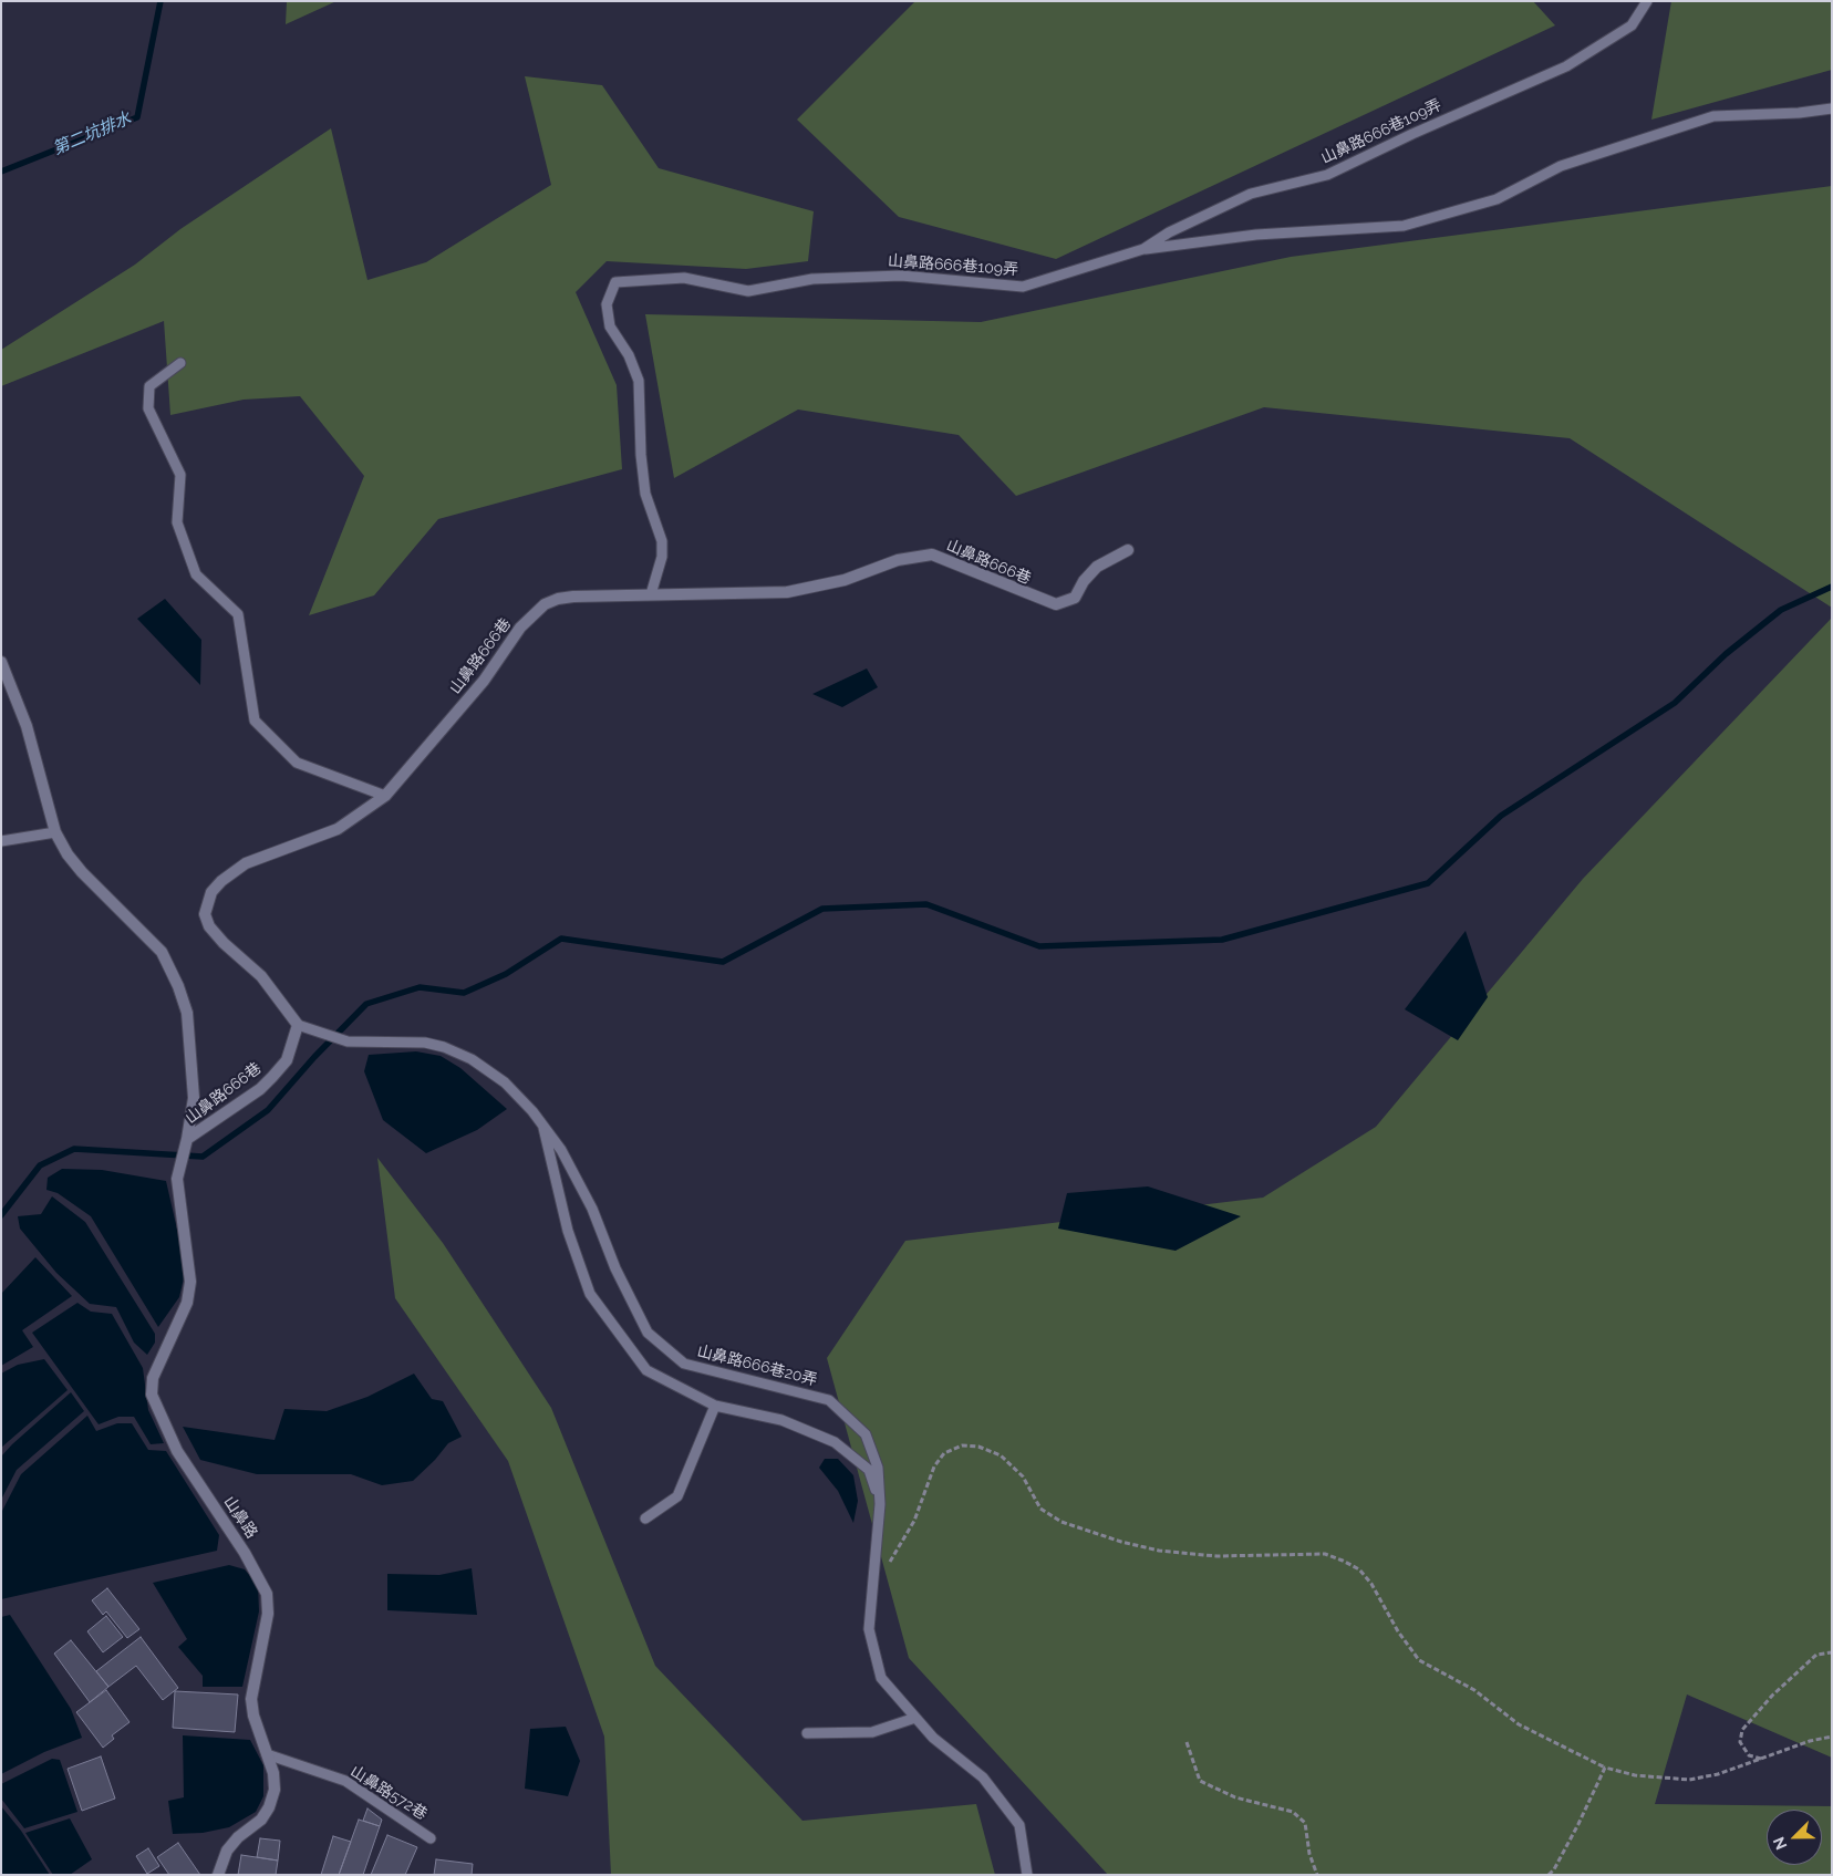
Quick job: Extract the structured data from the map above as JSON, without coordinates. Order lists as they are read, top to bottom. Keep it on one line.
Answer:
{"streets":{"street":["山鼻路666巷","山鼻路"],"lane":["山鼻路666巷109弄","山鼻路666巷20弄","山鼻路572巷"]},"crossings":[["山鼻路666巷109弄","山鼻路666巷"],["山鼻路666巷","山鼻路666巷20弄"],["山鼻路666巷","山鼻路"],["山鼻路","山鼻路572巷"]],"water":["第二坑排水"],"north":"bottom left"}
